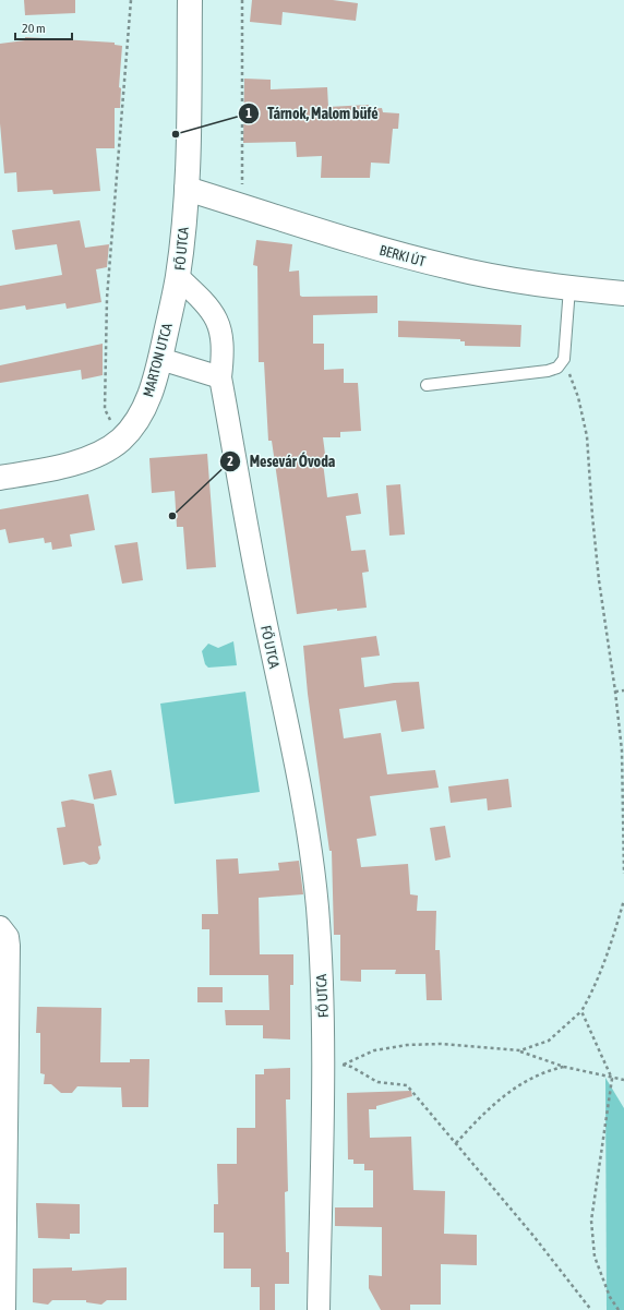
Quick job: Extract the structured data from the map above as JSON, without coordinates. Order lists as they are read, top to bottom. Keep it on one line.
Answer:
{"streets":{"street":["FŐ UTCA","BERKI ÚT","MARTON UTCA"]},"crossings":[["FŐ UTCA","BERKI ÚT"],["FŐ UTCA","MARTON UTCA"]],"places":["Tárnok, Malom büfé","Mesevár Óvoda"],"scale_bar":"20 m"}
